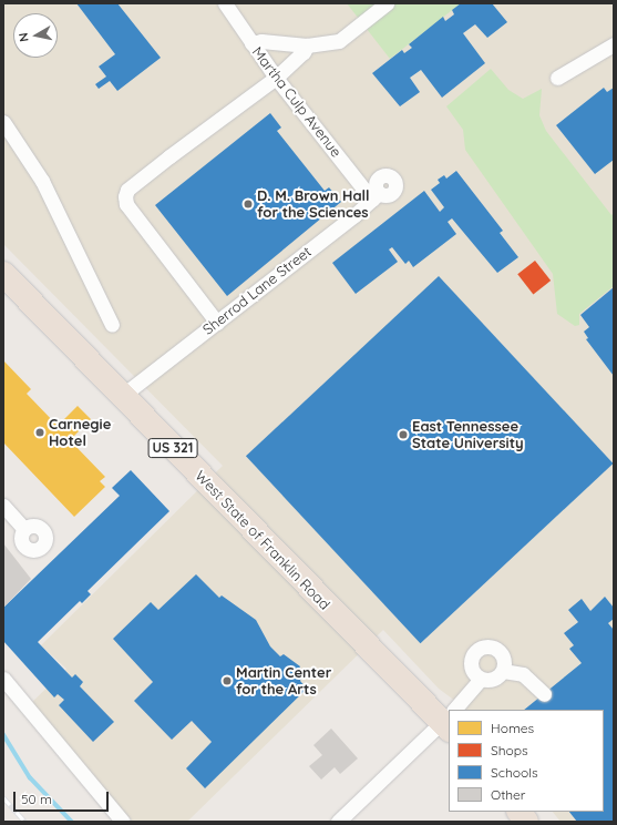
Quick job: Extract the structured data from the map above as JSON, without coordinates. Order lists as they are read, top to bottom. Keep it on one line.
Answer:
{"streets":{"highway":["US 321","West State of Franklin Road"],"street":["Martha Culp Avenue","Sherrod Lane Street"]},"crossings":[["Martha Culp Avenue","Sherrod Lane Street"],["Sherrod Lane Street","West State of Franklin Road"]],"places":["D. M. Brown Hall for the Sciences","Carnegie Hotel","East Tennessee State University","Martin Center for the Arts"],"legend":["Homes","Shops","Schools","Other"],"scale_bar":"50 m","north":"left"}
